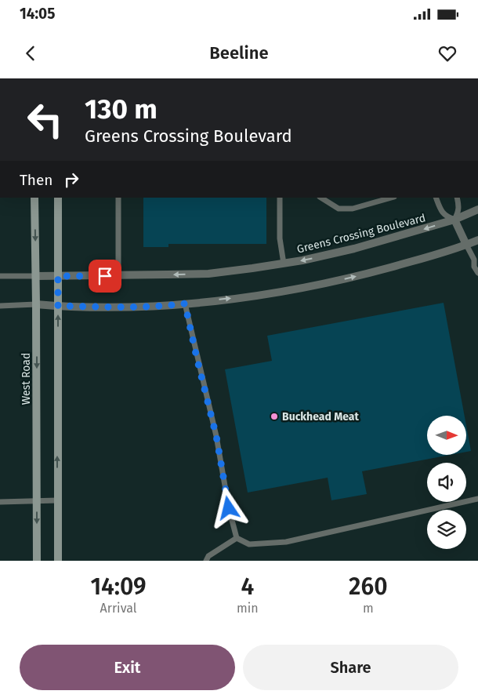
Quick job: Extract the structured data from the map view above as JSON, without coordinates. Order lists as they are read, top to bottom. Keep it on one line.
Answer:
{"streets":{"main road":["West Road"],"street":["Greens Crossing Boulevard"]},"crossings":[["Greens Crossing Boulevard","West Road"]],"places":["Buckhead Meat"],"north":"right","page":{"status":"14:05","header":"Beeline","turn":["130 m","Greens Crossing Boulevard"],"then":"Then","eta":["14:09","Arrival","4","min","260","m"],"buttons":["Exit","Share"]}}
